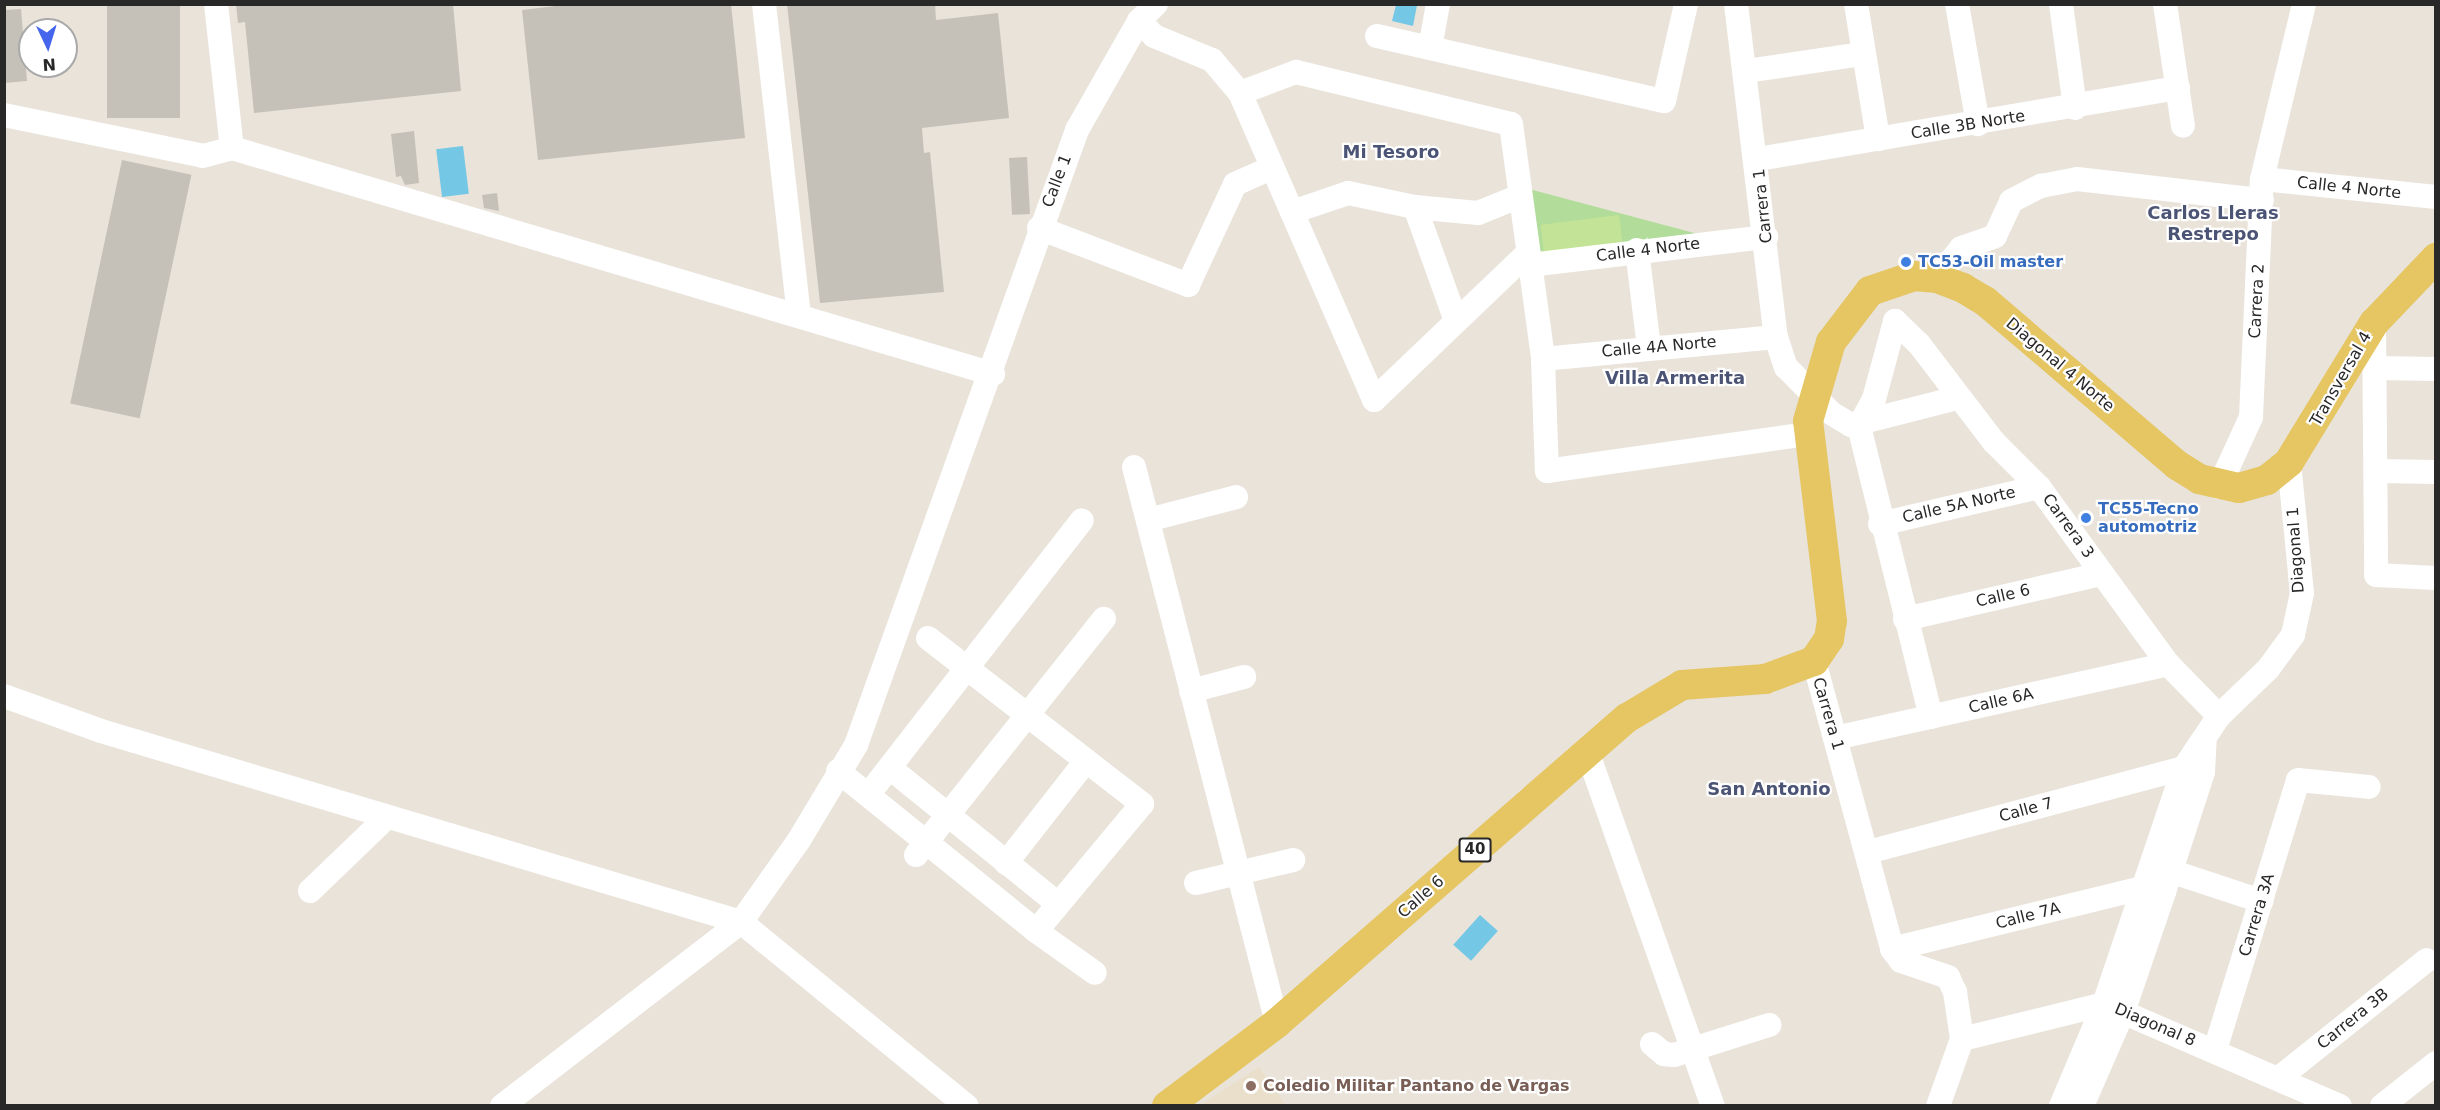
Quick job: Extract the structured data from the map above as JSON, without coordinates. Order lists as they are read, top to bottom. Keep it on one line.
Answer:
{"streets":{"main road":["Carrera 1","Diagonal 4 Norte","Transversal 4","Calle 6","40"],"street":["Calle 3B Norte","Calle 1","Calle 4 Norte","Carrera 2","Calle 4A Norte","Calle 5A Norte","Carrera 3","Diagonal 1","Calle 6A","Calle 7","Carrera 3A","Calle 7A","Carrera 3B","Diagonal 8"]},"crossings":[["Calle 3B Norte","Carrera 1"],["Calle 4 Norte","Carrera 1"],["Calle 4 Norte","Carrera 2"],["Calle 4 Norte","Diagonal 4 Norte"],["Carrera 1","Calle 4A Norte"],["Carrera 1","Diagonal 4 Norte"],["Carrera 1","Carrera 3"],["Carrera 1","Calle 6"],["Carrera 1","Calle 6A"],["Carrera 1","Calle 7"],["Carrera 1","Calle 7A"],["Carrera 2","Diagonal 4 Norte"],["Carrera 2","Transversal 4"],["Diagonal 4 Norte","Transversal 4"],["Transversal 4","Diagonal 1"],["Calle 5A Norte","Carrera 3"],["Carrera 3","Diagonal 1"],["Carrera 3","Calle 6"],["Carrera 3","Calle 6A"],["Carrera 3A","Diagonal 8"],["Carrera 3B","Diagonal 8"]],"districts":["Mi Tesoro","Carlos Lleras Restrepo","Villa Armerita","San Antonio"],"places":["TC53-Oil master","TC55-Tecno automotriz","Coledio Militar Pantano de Vargas"],"north":"bottom"}
